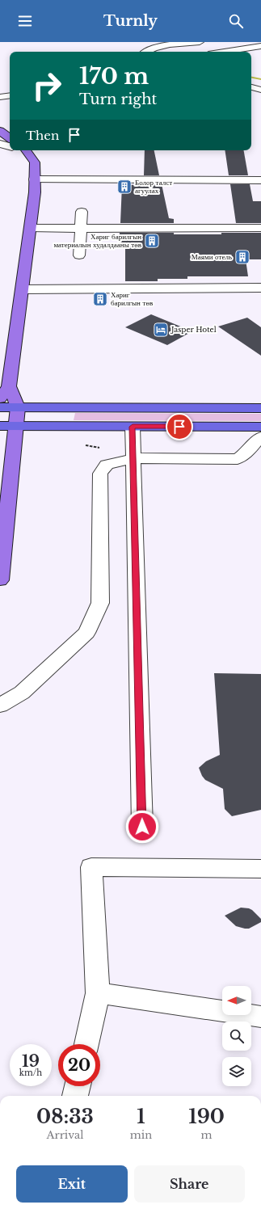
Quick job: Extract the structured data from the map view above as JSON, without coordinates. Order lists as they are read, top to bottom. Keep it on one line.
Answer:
{"places":{"building":["Болор талст агуулах","Хариг барилгын материалын худалдааны төв","Маями отель","Хариг барилгын төв"],"hotel":["Jasper Hotel"]},"north":"left","page":{"header":"Turnly","turn":["170 m","Turn right"],"then":"Then","speed":"19 km/h","limit":"20","eta":["08:33","Arrival","1","min","190","m"],"buttons":["Exit","Share"]}}
